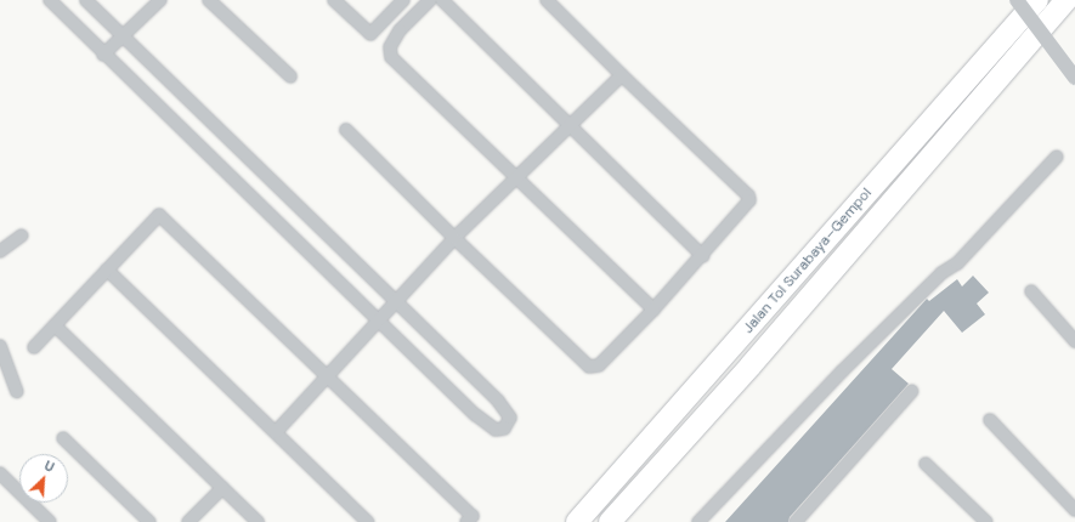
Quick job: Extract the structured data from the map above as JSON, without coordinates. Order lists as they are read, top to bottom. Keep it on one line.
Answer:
{"streets":{"highway":["Jalan Tol Surabaya–Gempol"]},"north":"top right"}
